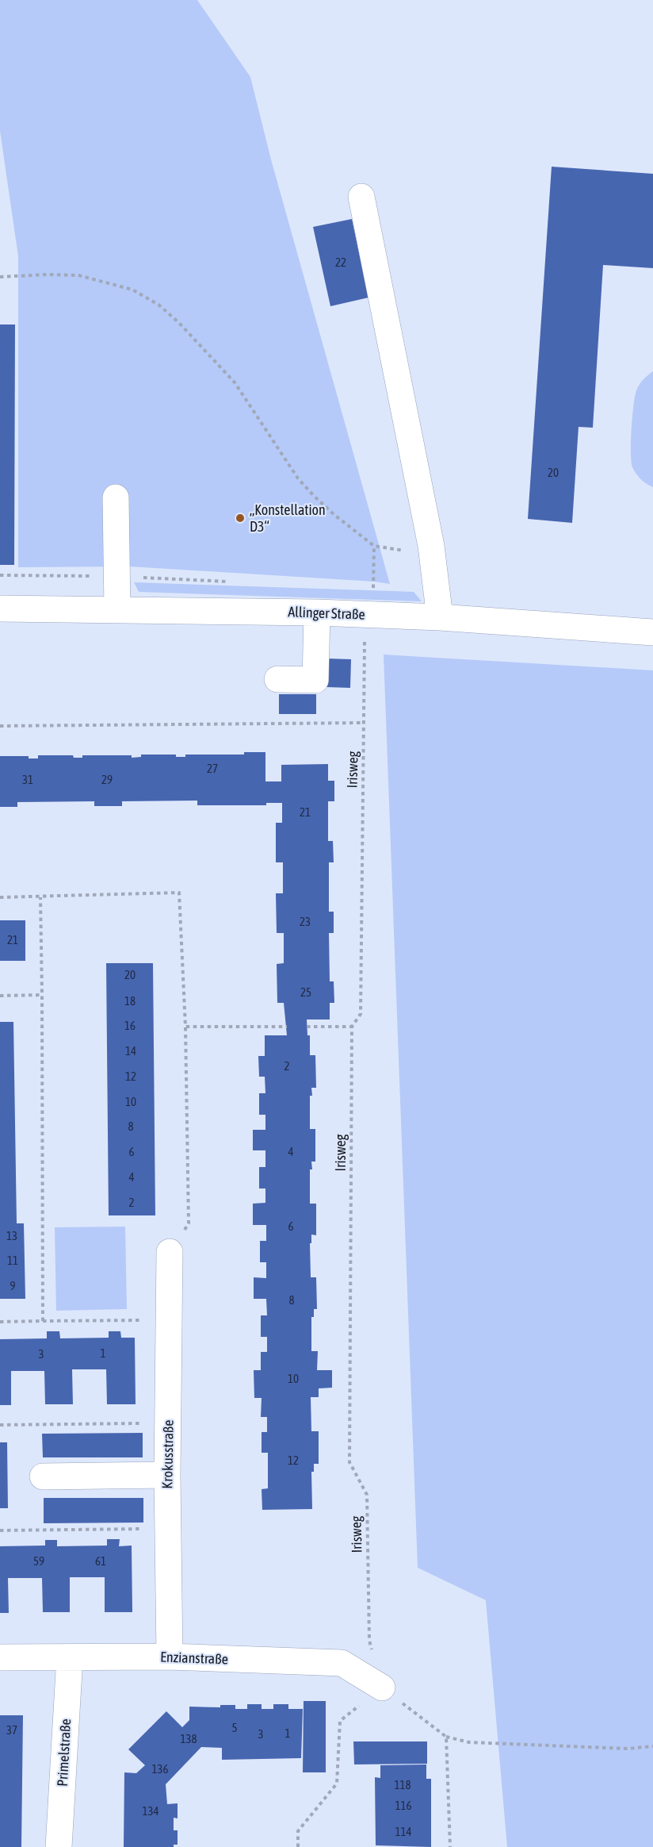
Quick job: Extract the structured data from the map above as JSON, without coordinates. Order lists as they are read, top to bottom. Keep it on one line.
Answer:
{"streets":{"street":["Allinger Straße","Krokusstraße","Enzianstraße","Primelstraße"],"path":["Irisweg"]},"crossings":[["Allinger Straße","Irisweg"],["Irisweg","Enzianstraße"],["Krokusstraße","Enzianstraße"],["Enzianstraße","Primelstraße"]],"places":["„Konstellation D3“"],"house_numbers":["22","20","27","31","29","21","23","21","20","25","18","16","14","2","12","10","8","6","4","4","2","6","13","11","9","8","1","3","10","12","59","61","5","37","1","3","138","136","118","116","134","114"]}
